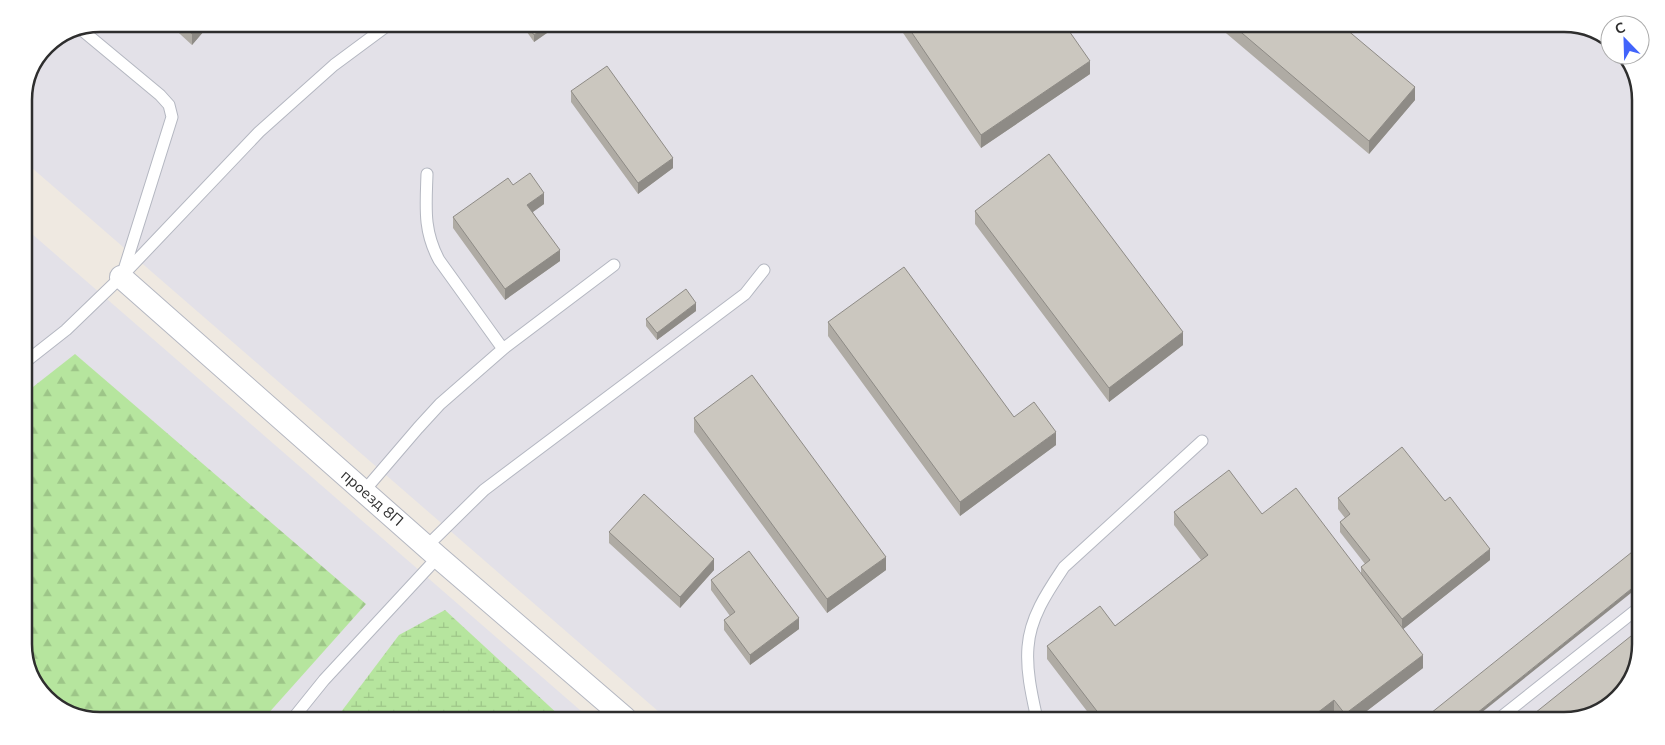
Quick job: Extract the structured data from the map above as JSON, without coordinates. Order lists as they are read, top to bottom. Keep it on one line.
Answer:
{"streets":{"street":["проезд 8П"]},"north":"top left"}
